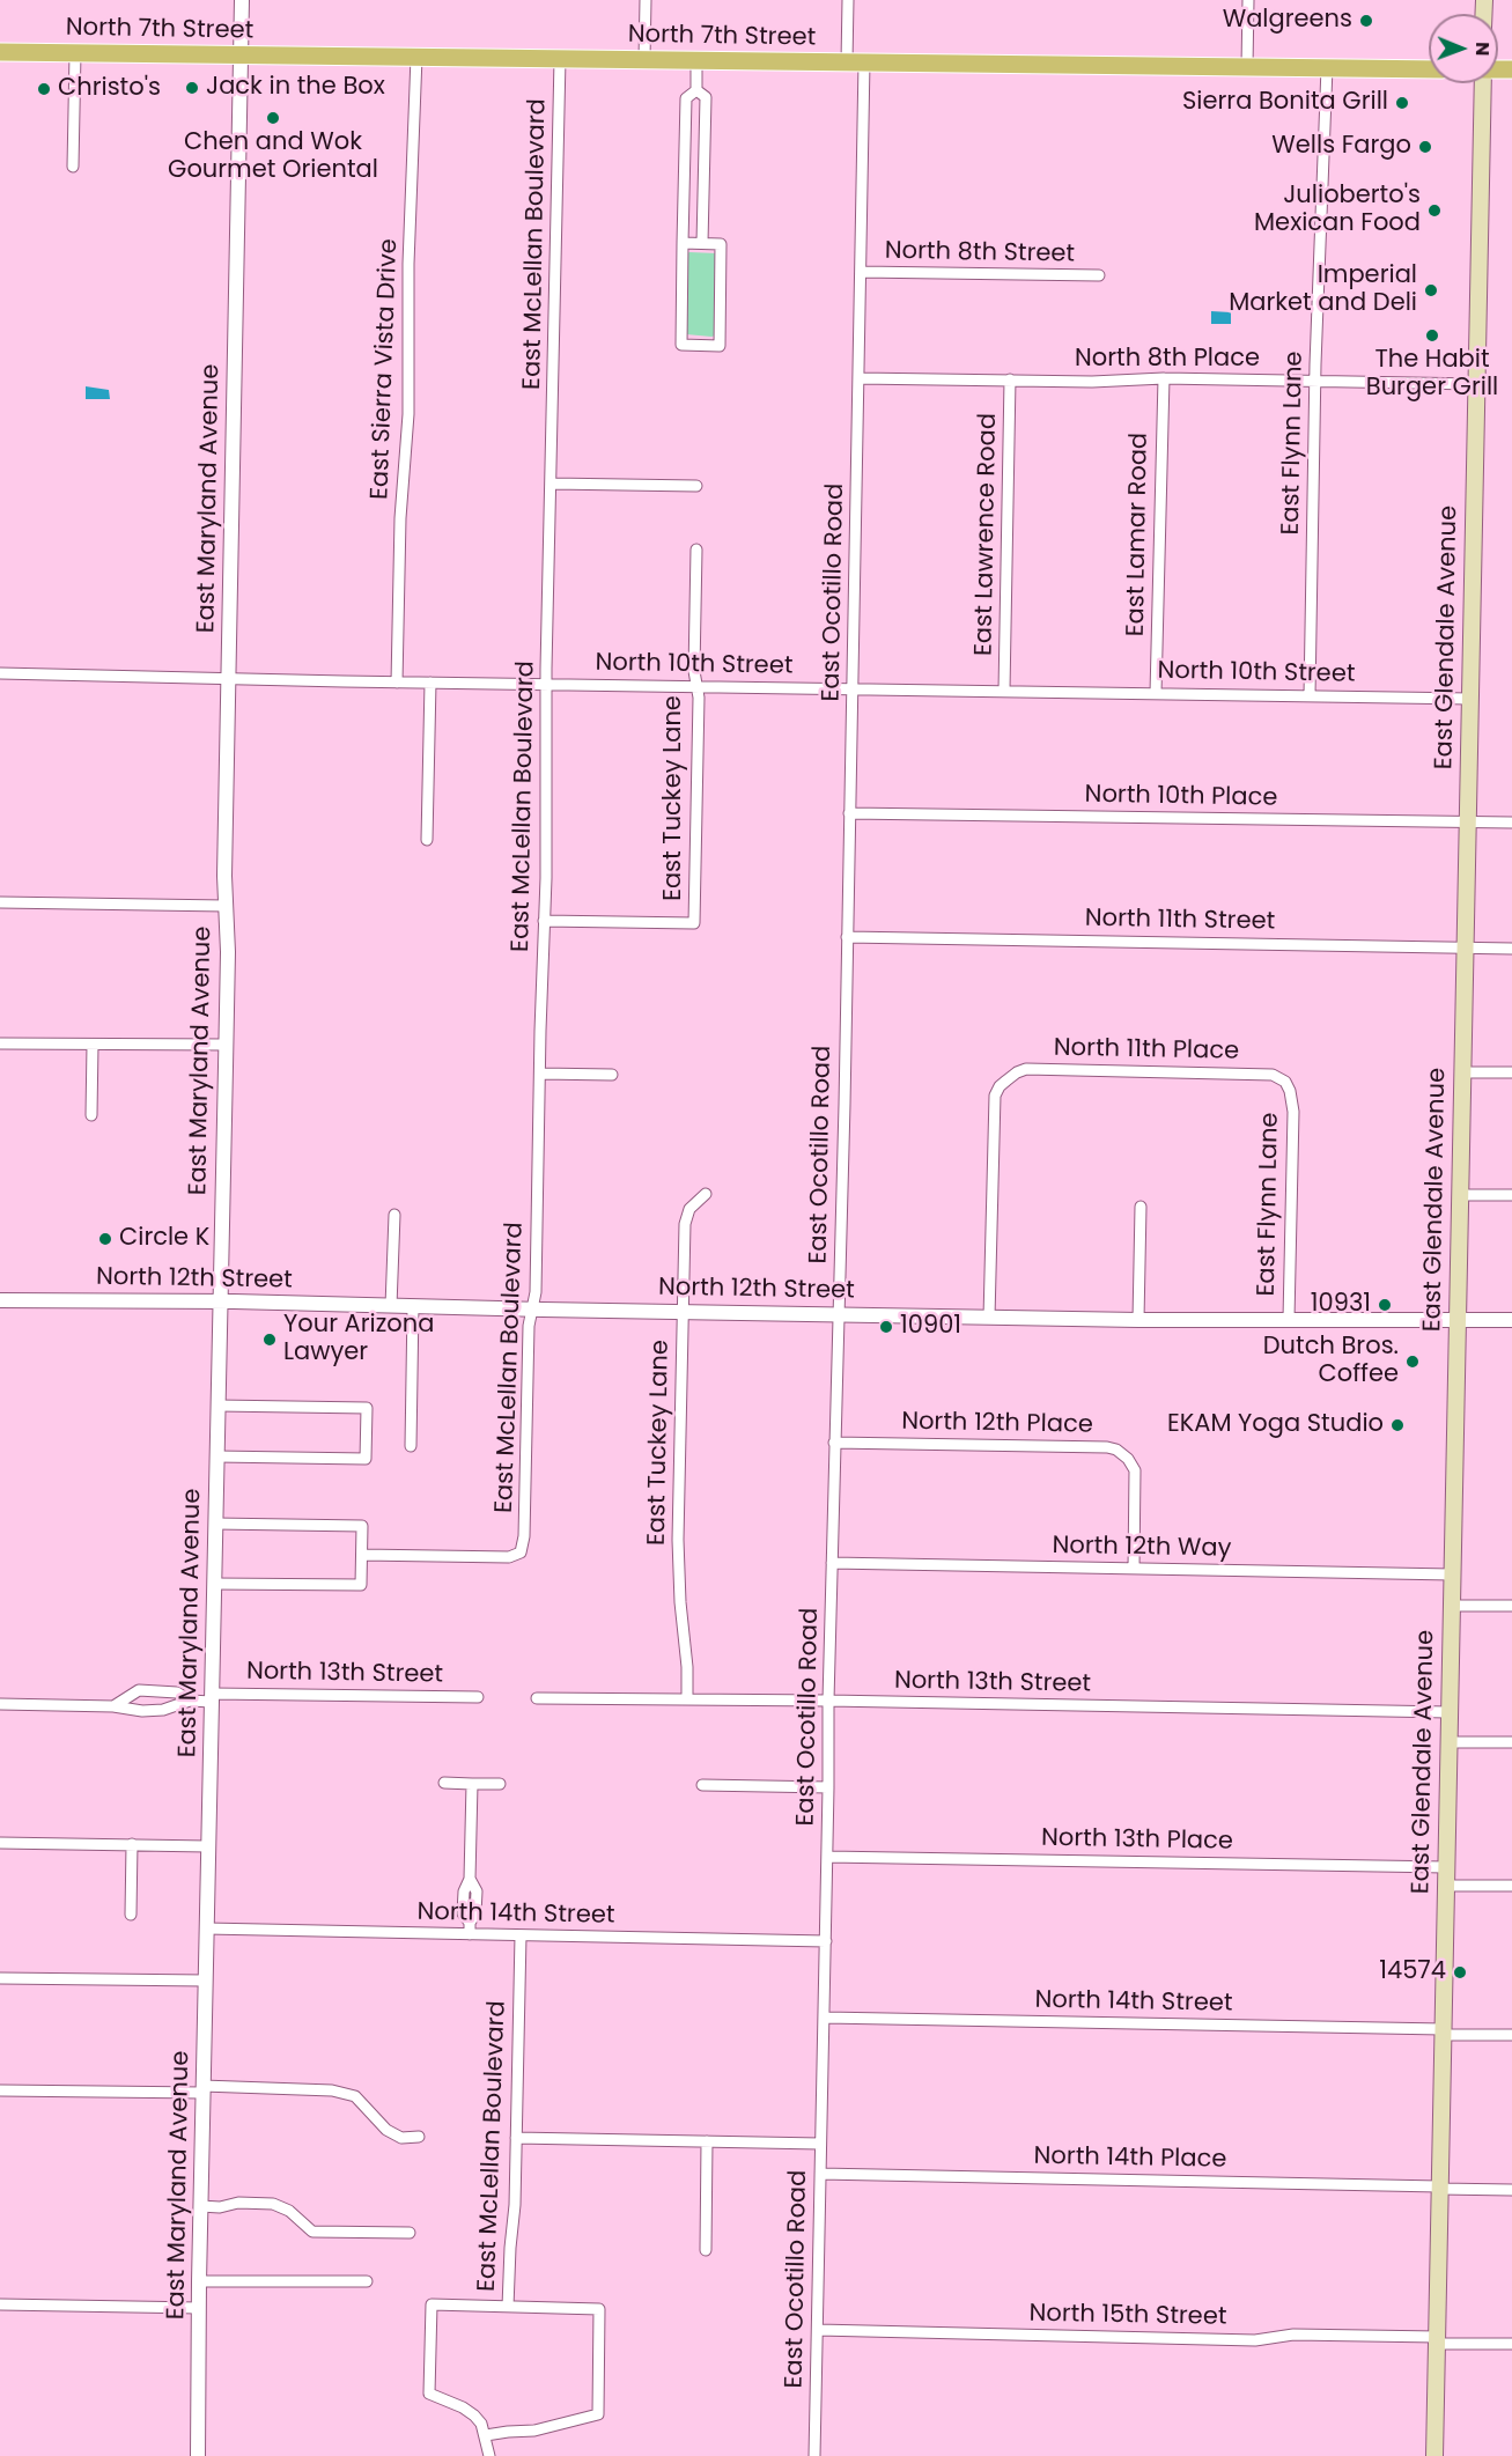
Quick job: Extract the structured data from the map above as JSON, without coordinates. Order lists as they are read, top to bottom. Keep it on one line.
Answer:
{"streets":{"main road":["North 7th Street","East Glendale Avenue"],"street":["East McLellan Boulevard","North 8th Street","North 8th Place","East Sierra Vista Drive","East Flynn Lane","East Maryland Avenue","East Lawrence Road","East Lamar Road","East Ocotillo Road","North 10th Street","North 10th Place","East Tuckey Lane","North 11th Street","North 11th Place","North 12th Street","North 12th Place","North 12th Way","North 13th Street","North 13th Place","North 14th Street","North 14th Place","North 15th Street"]},"crossings":[["North 7th Street","East McLellan Boulevard"],["North 7th Street","East Sierra Vista Drive"],["North 7th Street","East Flynn Lane"],["North 7th Street","East Maryland Avenue"],["North 7th Street","East Ocotillo Road"],["East McLellan Boulevard","North 10th Street"],["East McLellan Boulevard","East Tuckey Lane"],["East McLellan Boulevard","North 12th Street"],["East McLellan Boulevard","North 14th Street"],["North 8th Street","East Ocotillo Road"],["North 8th Place","East Flynn Lane"],["North 8th Place","East Lawrence Road"],["North 8th Place","East Lamar Road"],["North 8th Place","East Ocotillo Road"],["North 8th Place","East Glendale Avenue"],["East Sierra Vista Drive","North 10th Street"],["East Flynn Lane","North 10th Street"],["East Flynn Lane","North 11th Place"],["East Flynn Lane","North 12th Street"],["East Maryland Avenue","North 10th Street"],["East Maryland Avenue","North 12th Street"],["East Maryland Avenue","North 13th Street"],["East Maryland Avenue","North 14th Street"],["East Lawrence Road","North 10th Street"],["East Lamar Road","North 10th Street"],["East Ocotillo Road","North 10th Street"],["East Ocotillo Road","North 10th Place"],["East Ocotillo Road","North 11th Street"],["East Ocotillo Road","North 12th Street"],["East Ocotillo Road","North 12th Place"],["East Ocotillo Road","North 12th Way"],["East Ocotillo Road","North 13th Street"],["East Ocotillo Road","North 13th Place"],["East Ocotillo Road","North 14th Street"],["East Ocotillo Road","North 14th Place"],["East Ocotillo Road","North 15th Street"],["East Glendale Avenue","North 10th Street"],["East Glendale Avenue","North 10th Place"],["East Glendale Avenue","North 11th Street"],["East Glendale Avenue","North 12th Street"],["East Glendale Avenue","North 12th Way"],["East Glendale Avenue","North 13th Street"],["East Glendale Avenue","North 13th Place"],["East Glendale Avenue","North 14th Street"],["East Glendale Avenue","North 14th Place"],["East Glendale Avenue","North 15th Street"],["North 10th Street","East Tuckey Lane"],["East Tuckey Lane","North 12th Street"],["East Tuckey Lane","North 13th Street"],["North 11th Place","North 12th Street"],["North 12th Place","North 12th Way"]],"places":["Walgreens","Jack in the Box","Christo's","Sierra Bonita Grill","Chen and Wok Gourmet Oriental","Wells Fargo","Julioberto's Mexican Food","Imperial Market and Deli","The Habit Burger Grill","Circle K","10931","10901","Your Arizona Lawyer","Dutch Bros. Coffee","EKAM Yoga Studio","14574"],"north":"right"}
